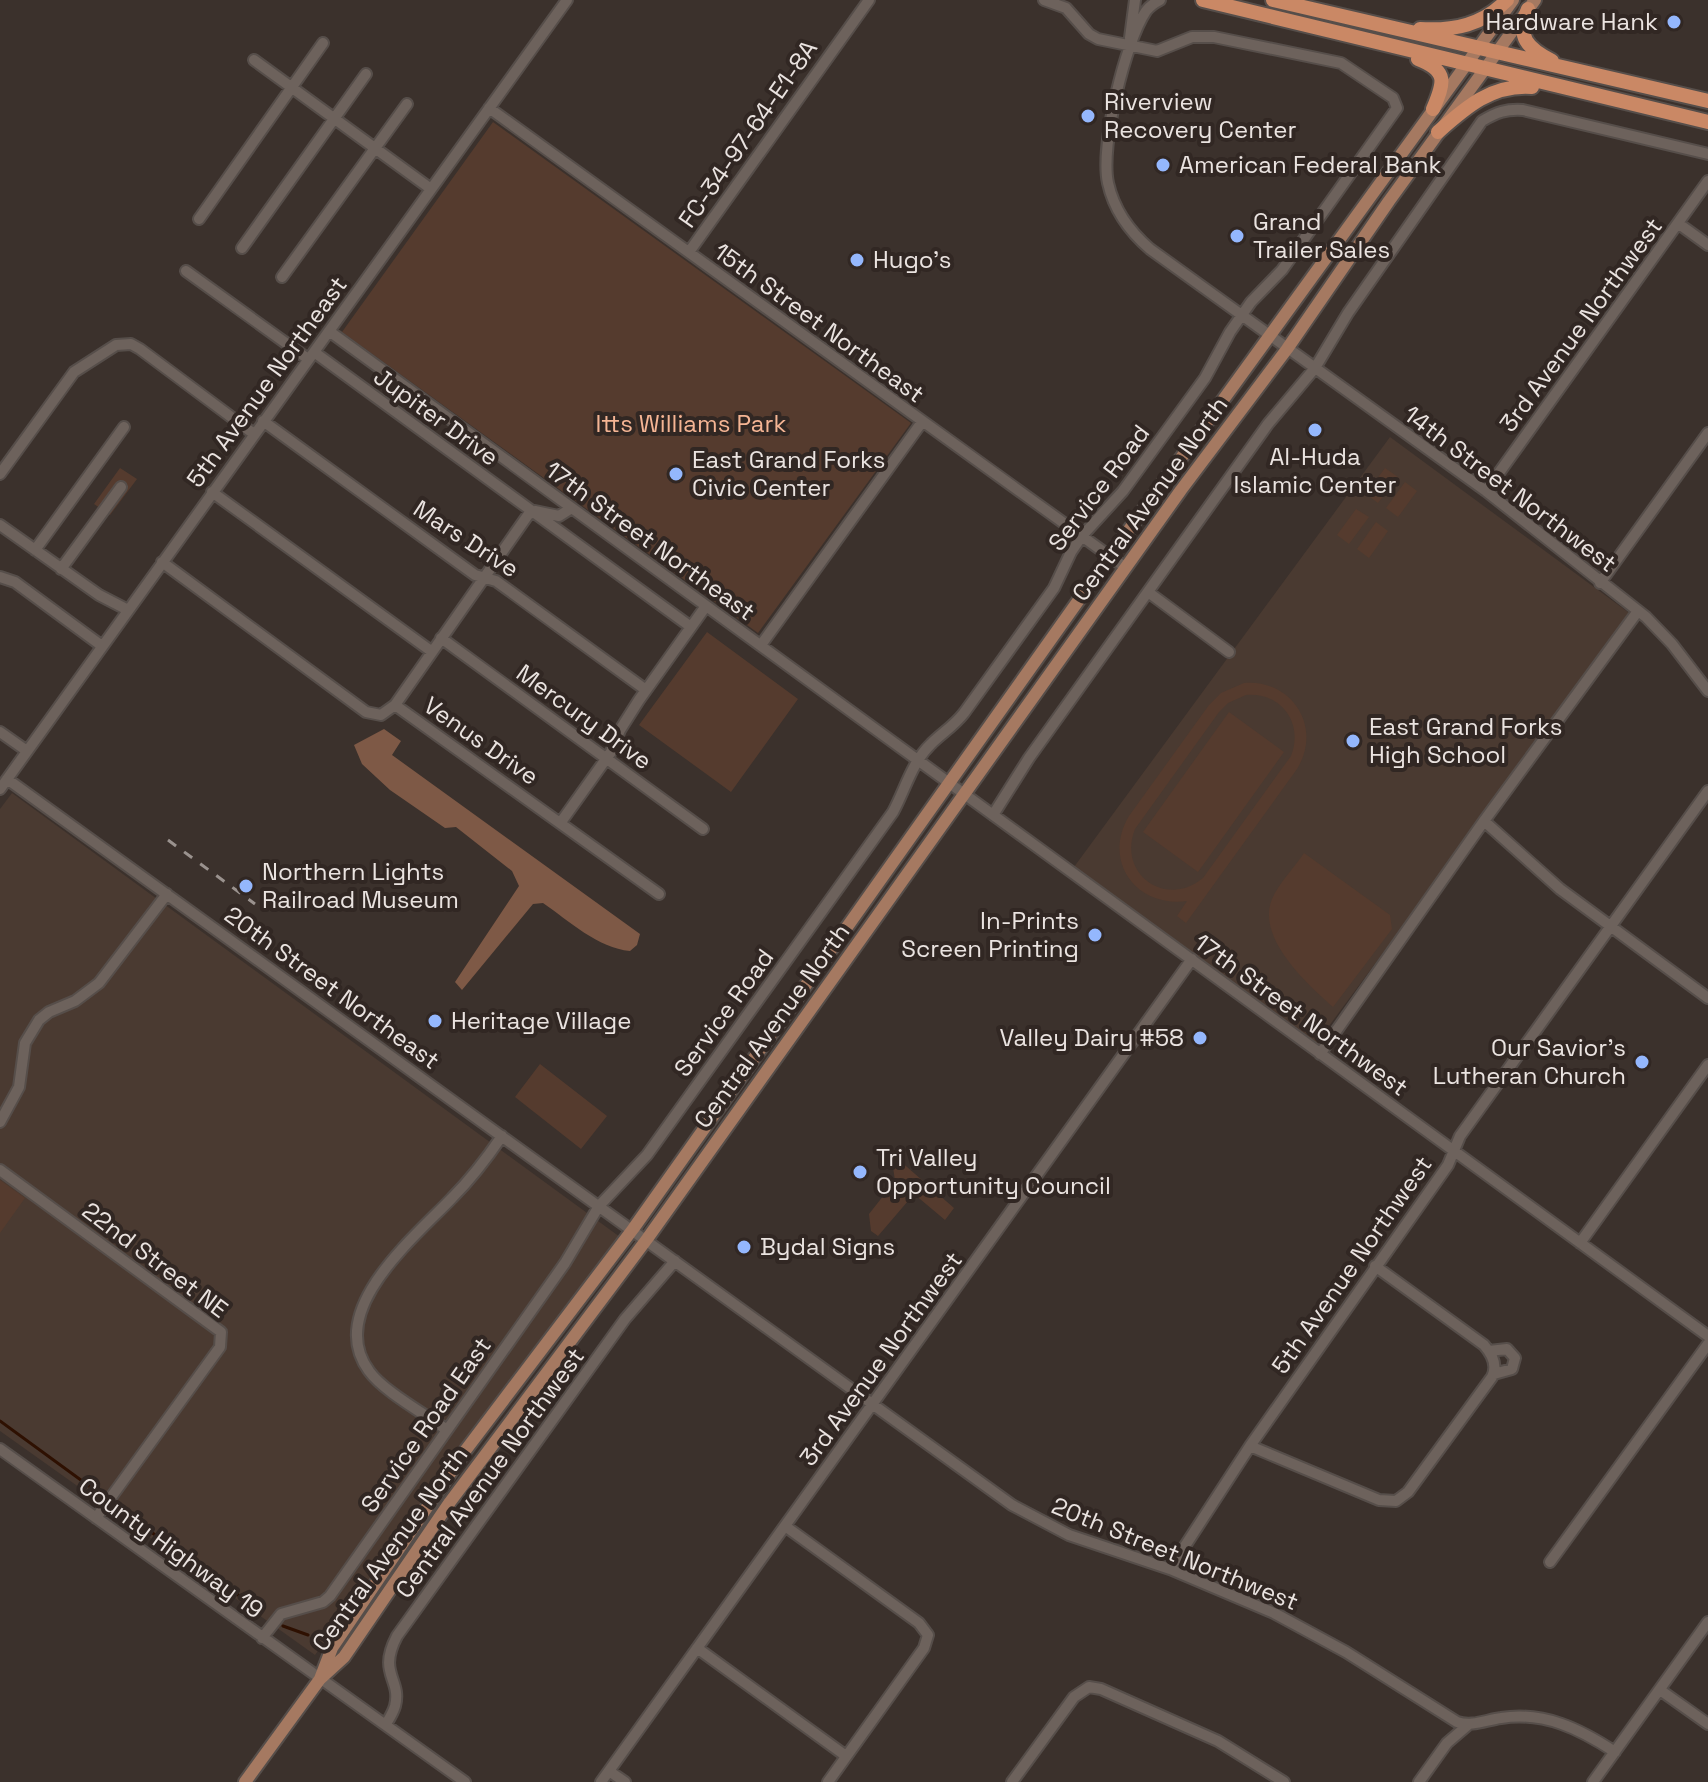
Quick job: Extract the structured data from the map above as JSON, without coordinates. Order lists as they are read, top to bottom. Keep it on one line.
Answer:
{"streets":{"main road":["Central Avenue North"],"street":["FC-34-97-64-E1-8A","15th Street Northeast","3rd Avenue Northwest","5th Avenue Northeast","Jupiter Drive","Service Road","14th Street Northwest","Mars Drive","17th Street Northeast","Mercury Drive","Venus Drive","20th Street Northeast","17th Street Northwest","22nd Street NE","5th Avenue Northwest","Service Road East","Central Avenue Northwest","County Highway 19","20th Street Northwest"]},"crossings":[["FC-34-97-64-E1-8A","15th Street Northeast"],["15th Street Northeast","5th Avenue Northeast"],["15th Street Northeast","Service Road"],["15th Street Northeast","Central Avenue North"],["3rd Avenue Northwest","14th Street Northwest"],["3rd Avenue Northwest","17th Street Northwest"],["3rd Avenue Northwest","20th Street Northwest"],["5th Avenue Northeast","Jupiter Drive"],["5th Avenue Northeast","Mars Drive"],["5th Avenue Northeast","17th Street Northeast"],["5th Avenue Northeast","Venus Drive"],["5th Avenue Northeast","20th Street Northeast"],["Service Road","14th Street Northwest"],["Service Road","17th Street Northeast"],["Service Road","20th Street Northeast"],["Service Road","Service Road East"],["14th Street Northwest","Central Avenue North"],["Central Avenue North","17th Street Northeast"],["Central Avenue North","20th Street Northeast"],["Central Avenue North","17th Street Northwest"],["Central Avenue North","County Highway 19"],["Central Avenue North","20th Street Northwest"],["17th Street Northeast","17th Street Northwest"],["20th Street Northeast","Service Road East"],["20th Street Northeast","20th Street Northwest"],["17th Street Northwest","5th Avenue Northwest"],["22nd Street NE","County Highway 19"],["5th Avenue Northwest","20th Street Northwest"],["Service Road East","County Highway 19"],["Central Avenue Northwest","County Highway 19"],["Central Avenue Northwest","20th Street Northwest"]],"parks":["Itts Williams Park"],"places":["Hardware Hank","Riverview Recovery Center","American Federal Bank","Grand Trailer Sales","Hugo's","Al-Huda Islamic Center","East Grand Forks Civic Center","East Grand Forks High School","Northern Lights Railroad Museum","In-Prints Screen Printing","Heritage Village","Valley Dairy #58","Our Savior's Lutheran Church","Tri Valley Opportunity Council","Bydal Signs"]}
